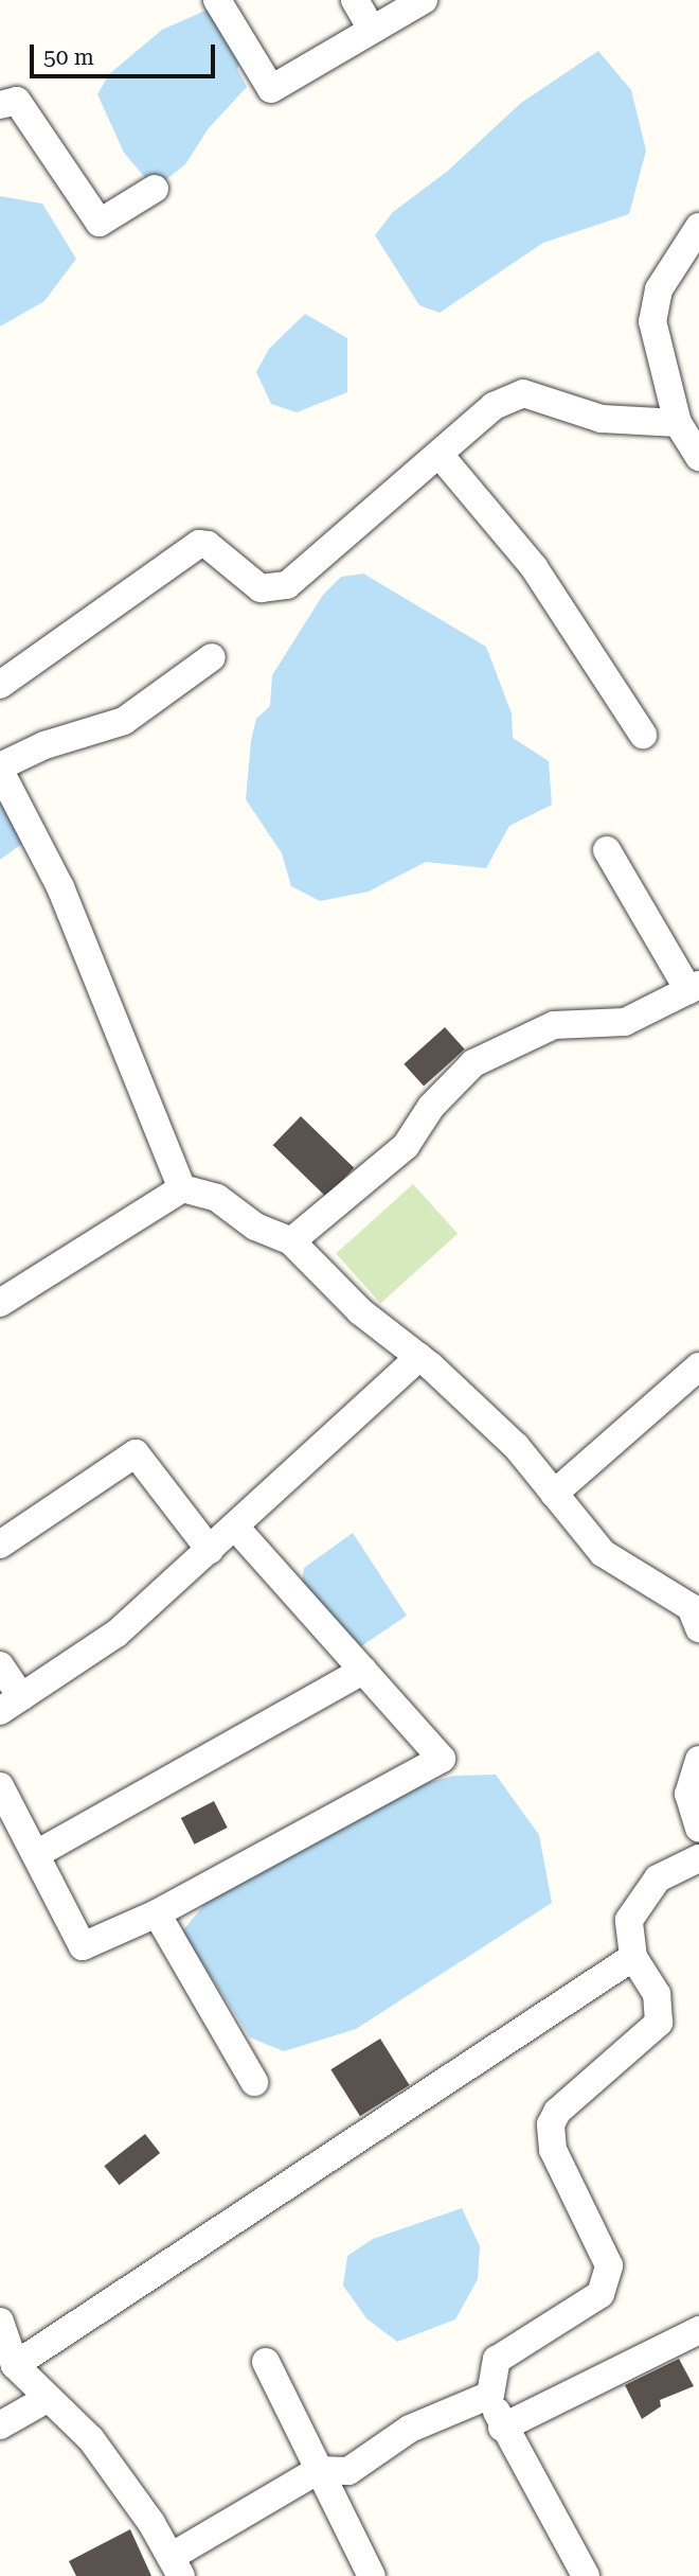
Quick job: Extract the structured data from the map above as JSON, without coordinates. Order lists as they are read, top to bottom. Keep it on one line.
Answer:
{"scale_bar":"50 m"}
